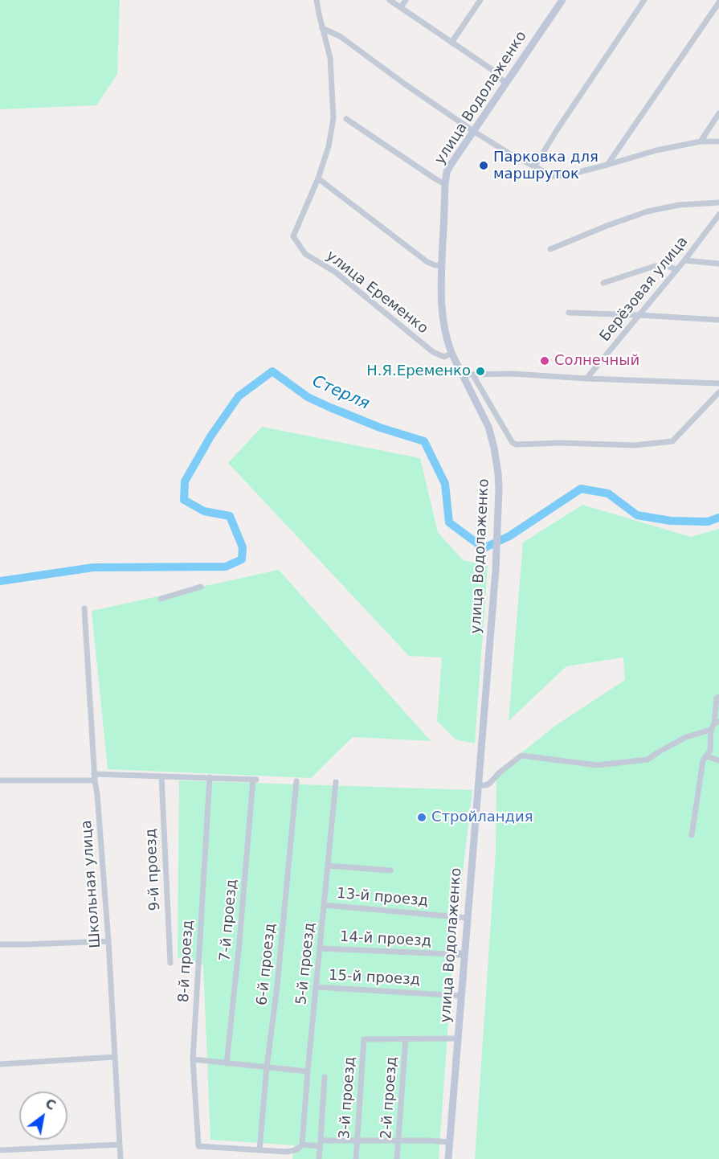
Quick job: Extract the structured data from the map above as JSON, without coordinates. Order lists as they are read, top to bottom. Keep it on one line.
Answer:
{"streets":{"main road":["улица Водолаженко"],"street":["Берёзовая улица","улица Еременко","9-й проезд","Школьная улица","13-й проезд","7-й проезд","14-й проезд","8-й проезд","5-й проезд","6-й проезд","15-й проезд","3-й проезд","2-й проезд"]},"crossings":[["улица Водолаженко","улица Еременко"],["улица Водолаженко","13-й проезд"],["улица Водолаженко","15-й проезд"],["13-й проезд","5-й проезд"],["7-й проезд","8-й проезд"],["14-й проезд","5-й проезд"],["8-й проезд","6-й проезд"],["5-й проезд","15-й проезд"],["3-й проезд","2-й проезд"]],"water":["Стерля"],"places":["Парковка для маршруток","Солнечный","Н.Я.Еременко","Стройландия"],"north":"top right"}
